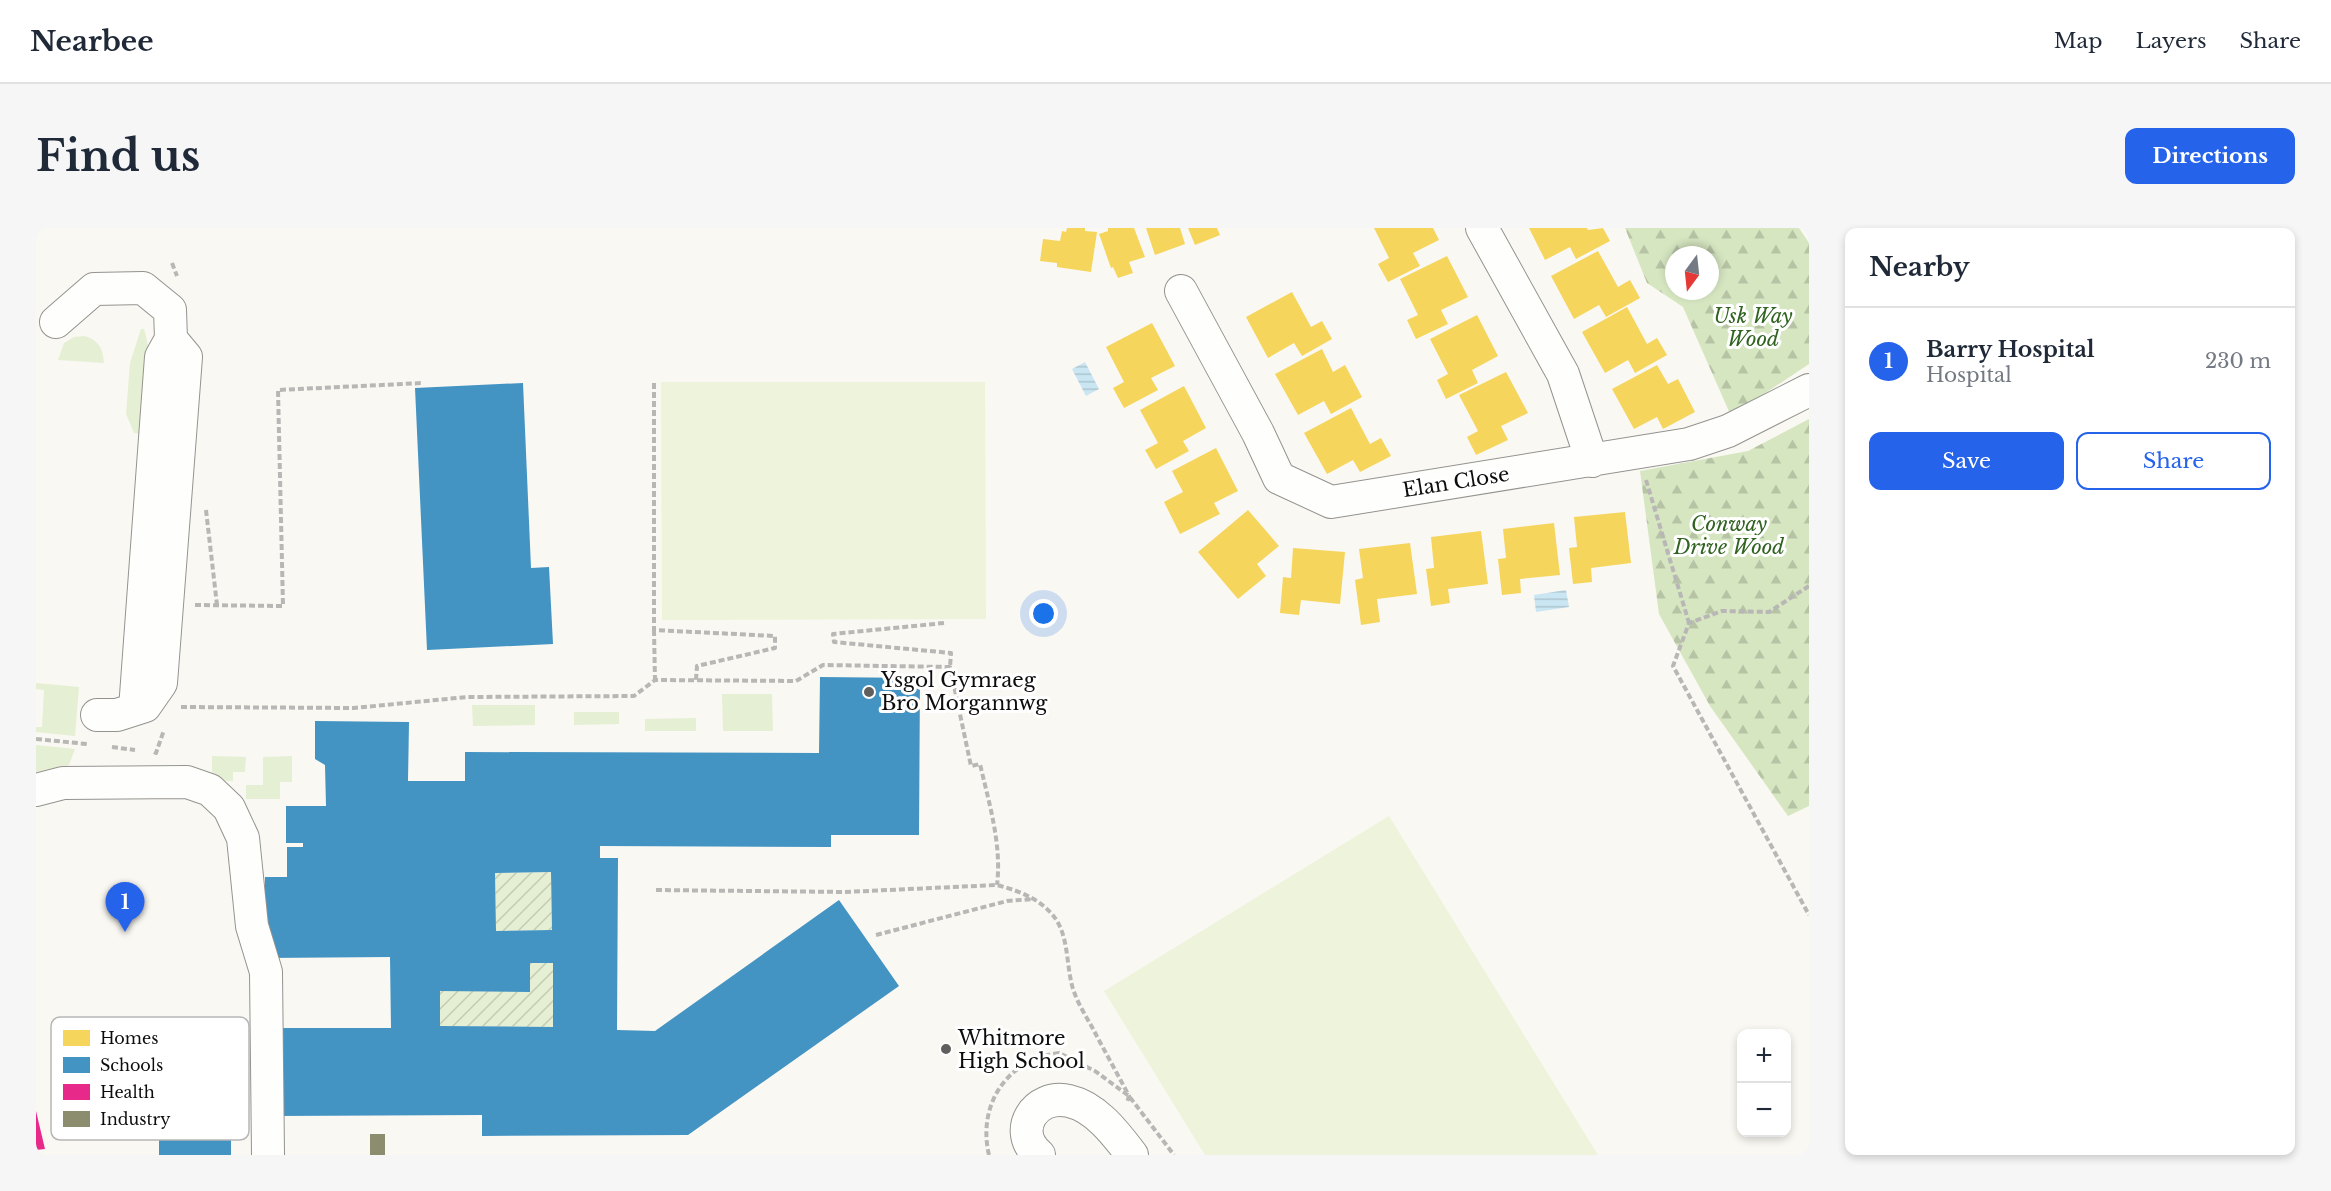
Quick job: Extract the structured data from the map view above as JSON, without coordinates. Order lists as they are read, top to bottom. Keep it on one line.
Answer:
{"streets":{"street":["Elan Close"]},"parks":["Usk Way Wood","Conway Drive Wood"],"places":["Ysgol Gymraeg Bro Morgannwg","Whitmore High School"],"legend":["Homes","Schools","Health","Industry"],"north":"bottom","page":{"header":"Nearbee","nav":["Map","Layers","Share"],"buttons":["Directions",["Save","Share"]],"title":"Find us","heading":"Nearby","list":[{"mark":"1","name":"Barry Hospital","note":"Hospital","value":"230 m"}],"pins":"1","map_buttons":["+","−"]}}
